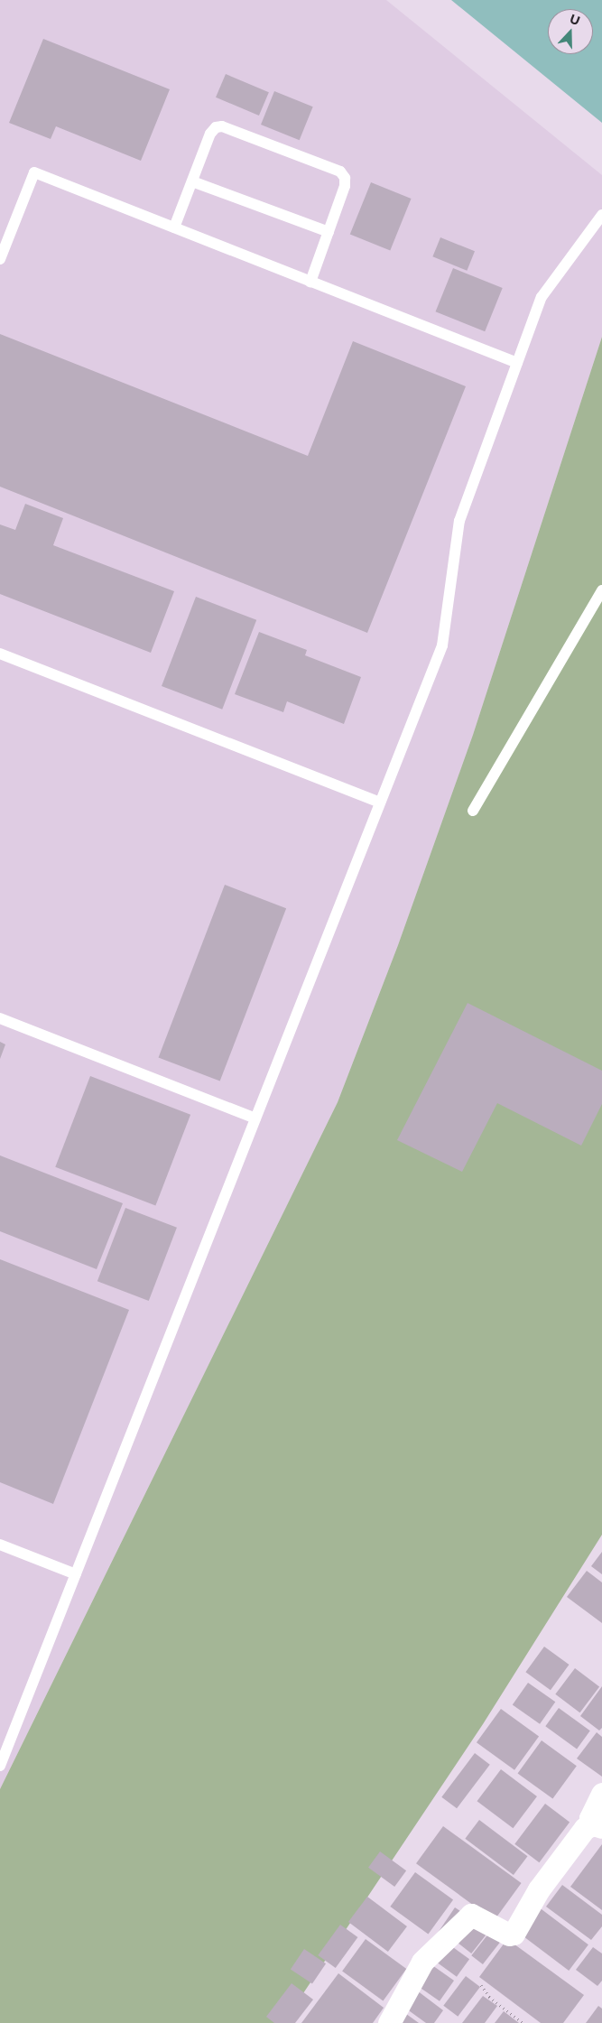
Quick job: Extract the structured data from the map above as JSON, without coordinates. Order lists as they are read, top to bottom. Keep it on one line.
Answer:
{"north":"top"}
